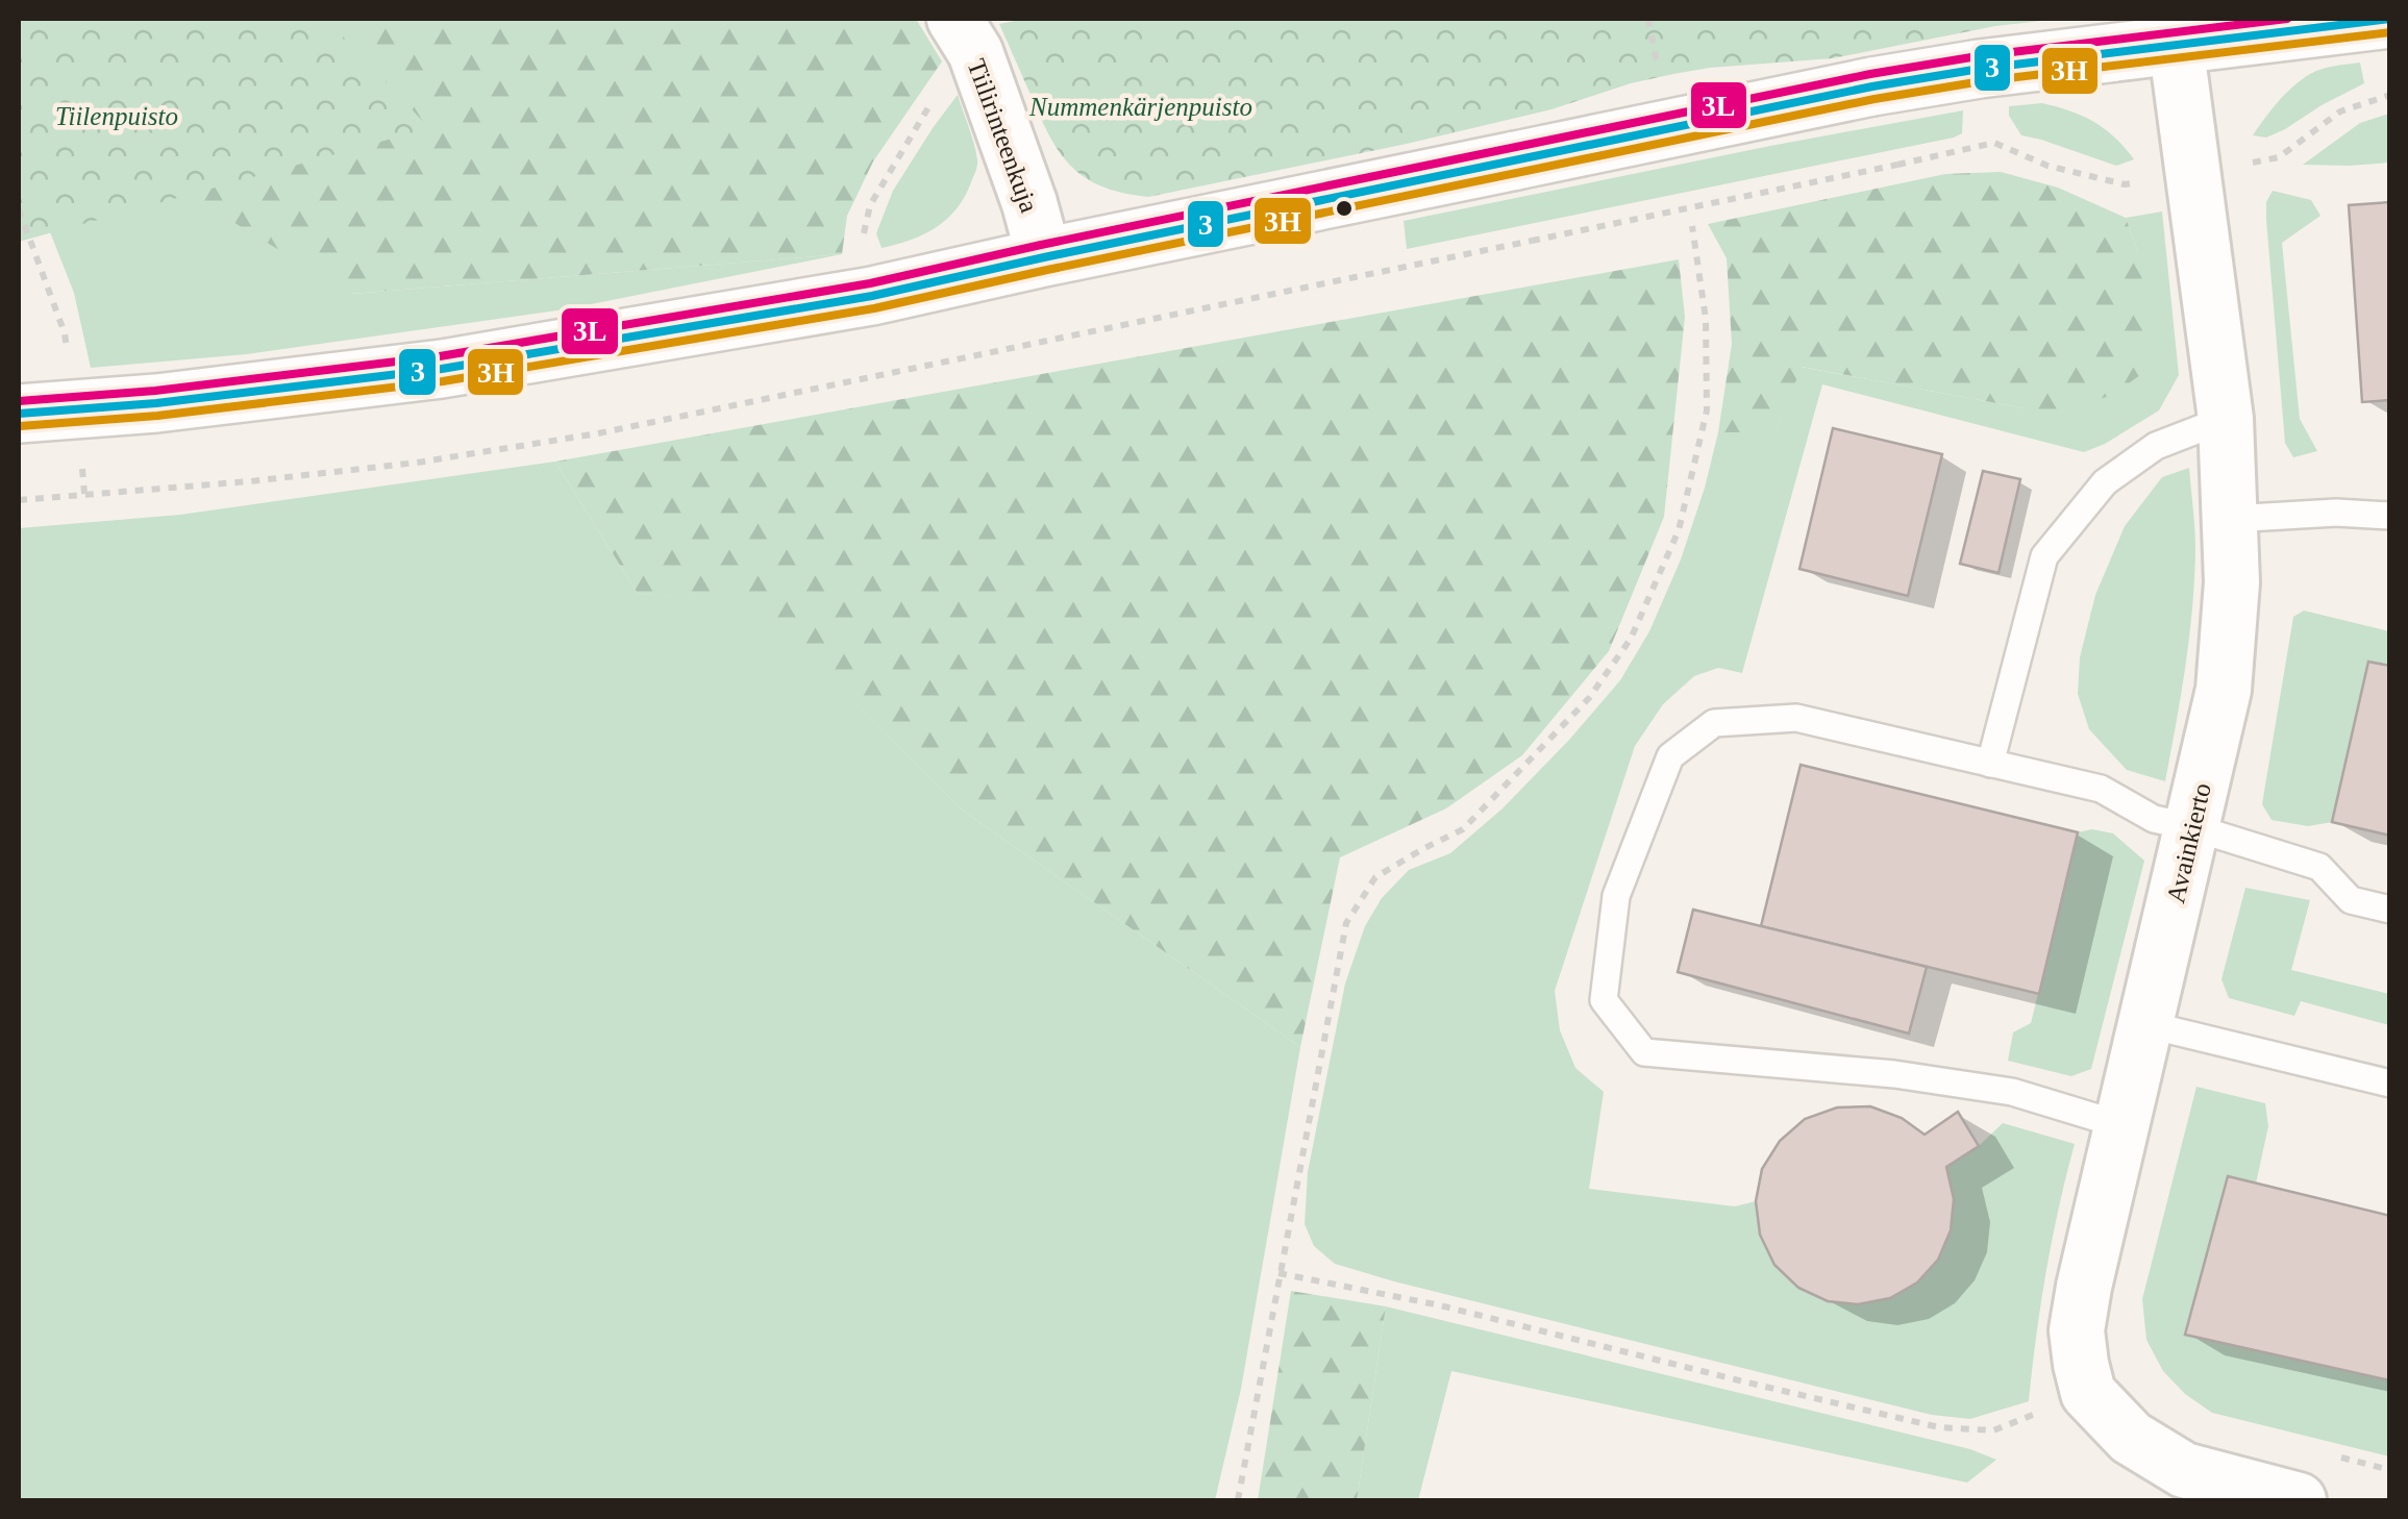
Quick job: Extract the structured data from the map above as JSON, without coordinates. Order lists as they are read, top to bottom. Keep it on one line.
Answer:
{"streets":{"street":["Tiilirinteenkuja","Avainkierto"]},"parks":["Nummenkärjenpuisto","Tiilenpuisto"],"lines":["transit line 3","transit line 3L","transit line 3H"]}
